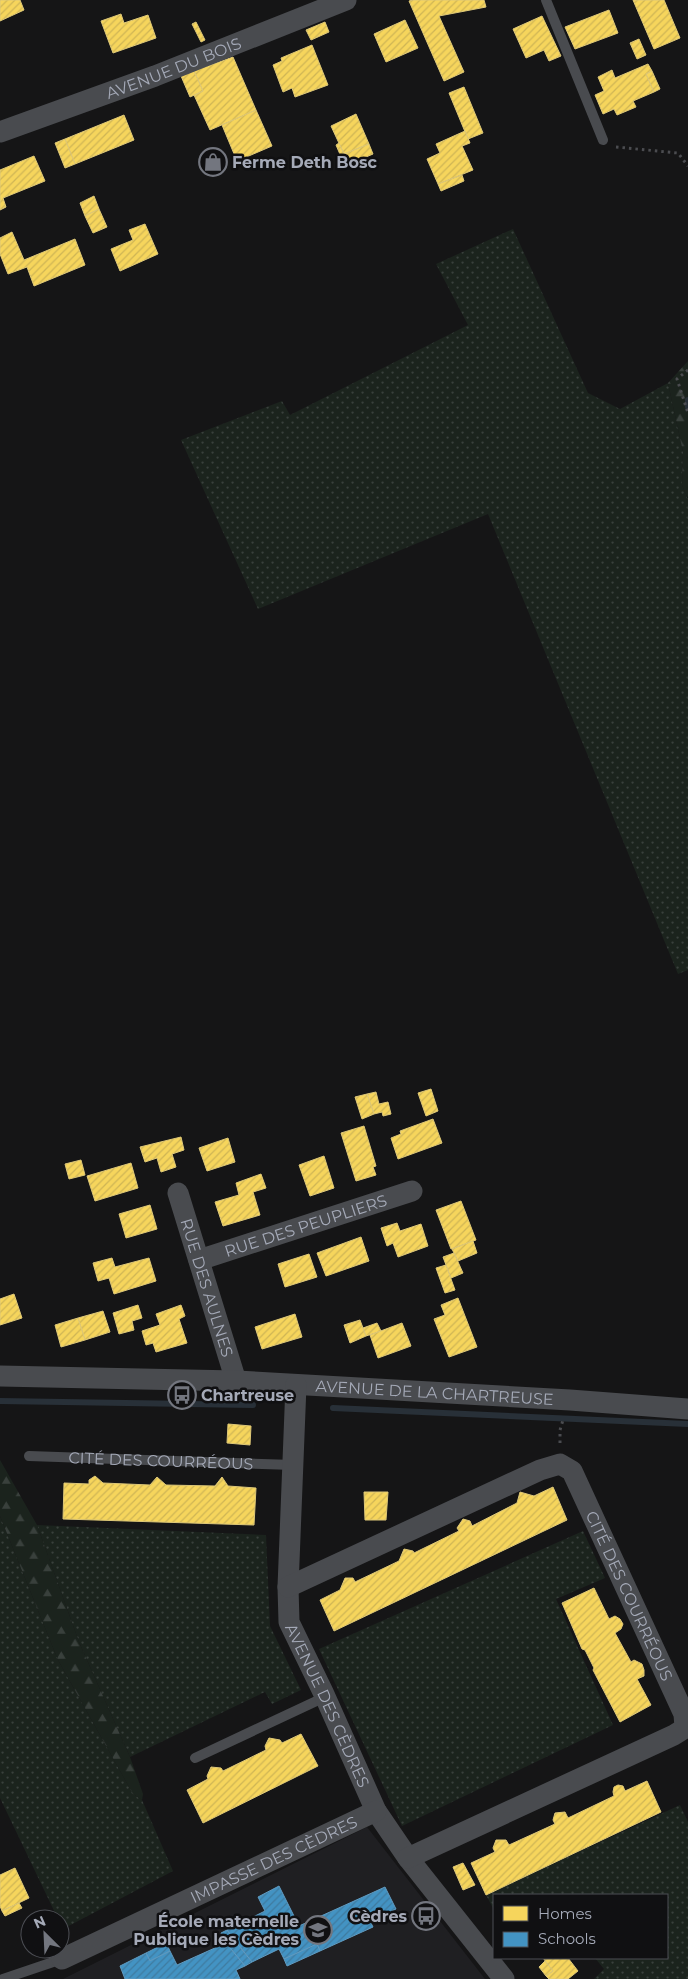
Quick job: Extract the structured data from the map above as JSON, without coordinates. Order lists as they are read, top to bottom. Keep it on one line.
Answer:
{"streets":{"street":["AVENUE DU BOIS","RUE DES PEUPLIERS","RUE DES AULNES","AVENUE DE LA CHARTREUSE","CITÉ DES COURRÉOUS","AVENUE DES CÈDRES","IMPASSE DES CÈDRES"]},"crossings":[["RUE DES PEUPLIERS","RUE DES AULNES"],["RUE DES AULNES","AVENUE DE LA CHARTREUSE"],["AVENUE DE LA CHARTREUSE","AVENUE DES CÈDRES"],["CITÉ DES COURRÉOUS","AVENUE DES CÈDRES"],["AVENUE DES CÈDRES","IMPASSE DES CÈDRES"]],"places":{"shop":["Ferme Deth Bosc"],"bus stop":["Chartreuse","Cèdres"],"school or university":["École maternelle Publique les Cèdres"]},"legend":["Homes","Schools"],"north":"top left"}
